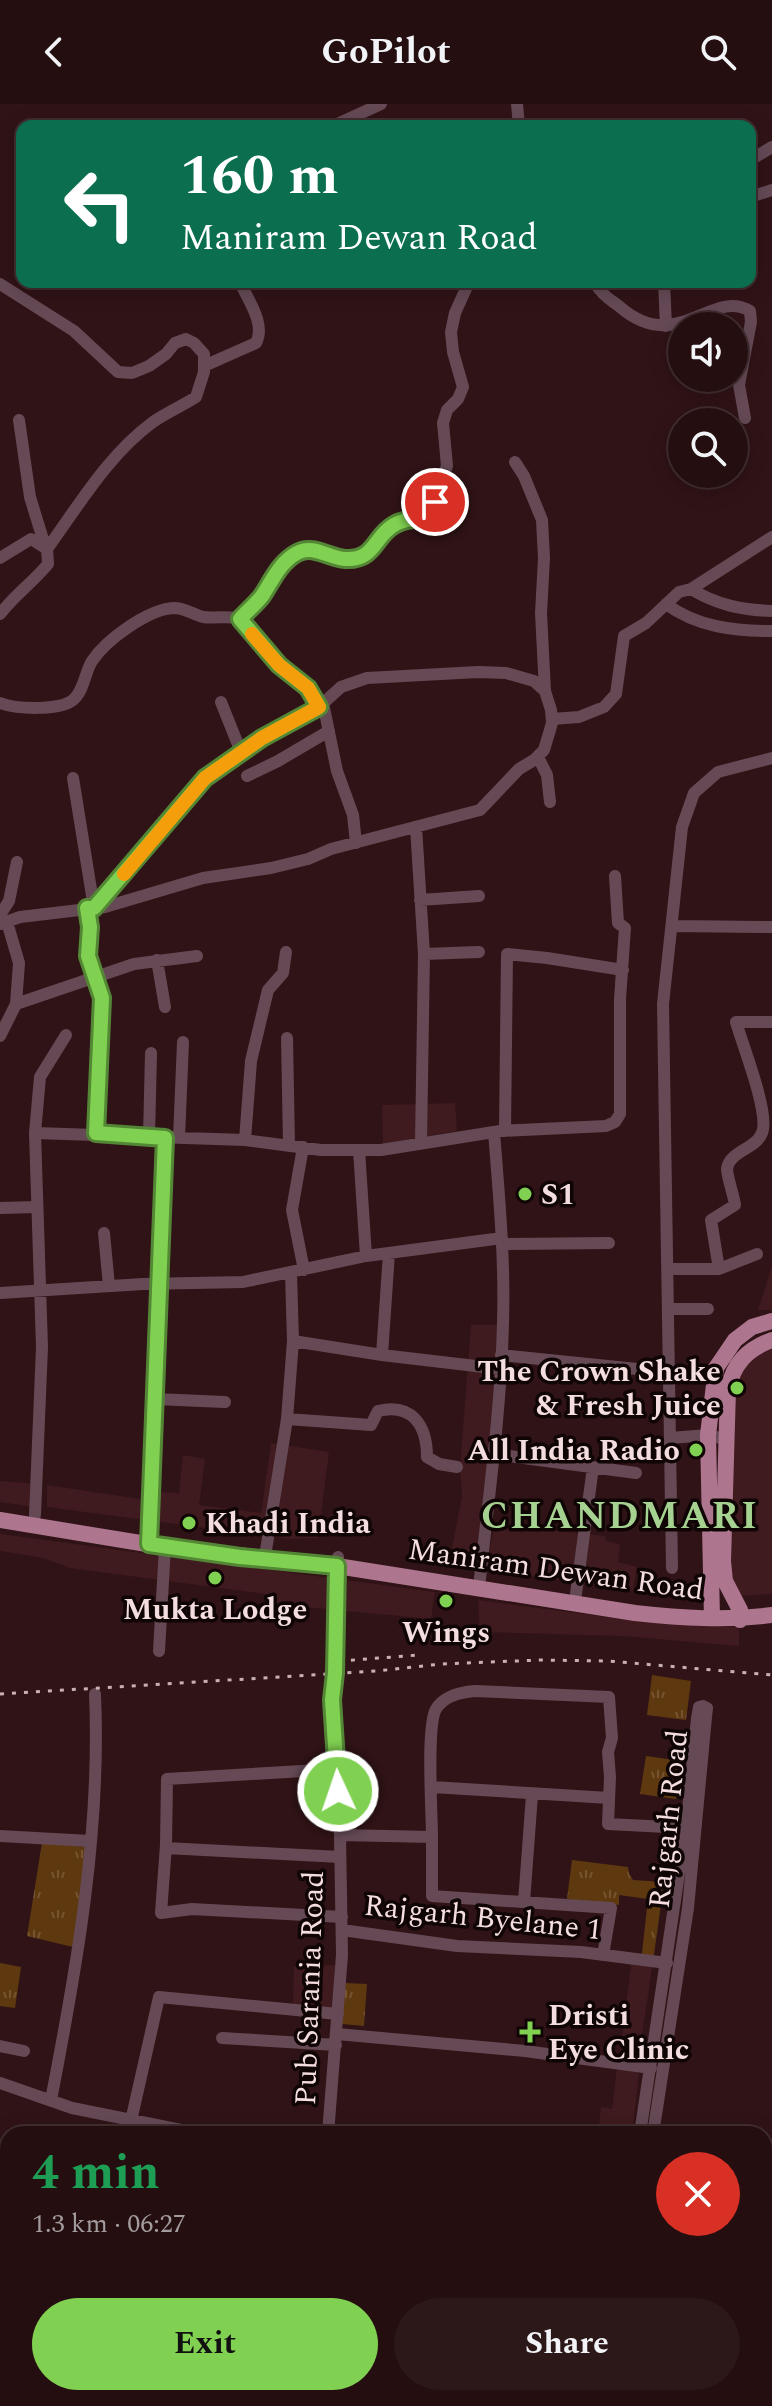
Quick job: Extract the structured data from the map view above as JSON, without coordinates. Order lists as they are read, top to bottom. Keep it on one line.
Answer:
{"streets":{"main road":["Maniram Dewan Road"],"street":["Rajgarh Road","Rajgarh Byelane 1","Pub Sarania Road"]},"crossings":[["Maniram Dewan Road","Pub Sarania Road"],["Rajgarh Road","Rajgarh Byelane 1"],["Rajgarh Byelane 1","Pub Sarania Road"]],"districts":["CHANDMARI"],"places":{"other":["S1","The Crown Shake & Fresh Juice","All India Radio","Khadi India","Mukta Lodge","Wings"],"health":["Dristi Eye Clinic"]},"page":{"header":"GoPilot","turn":["160 m","Maniram Dewan Road"],"heading":["4 min","1.3 km · 06:27"],"buttons":["Exit","Share"]}}
